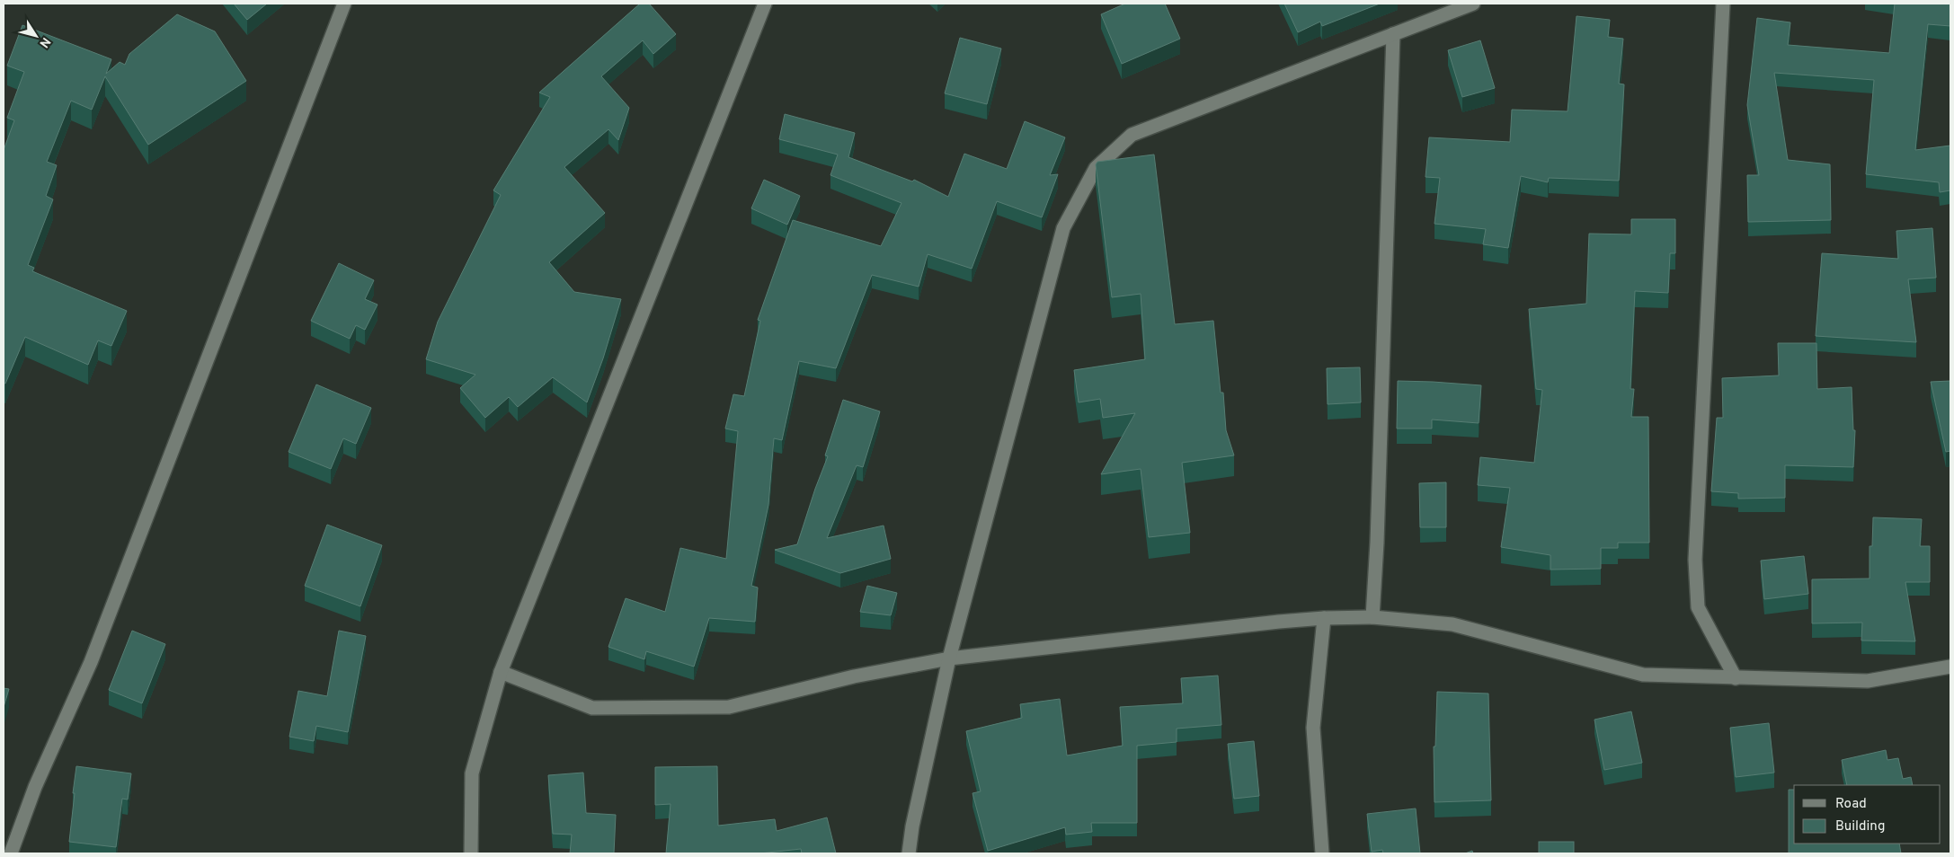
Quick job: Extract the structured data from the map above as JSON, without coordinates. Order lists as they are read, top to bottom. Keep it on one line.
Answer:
{"legend":["Road","Building"],"north":"bottom right"}
